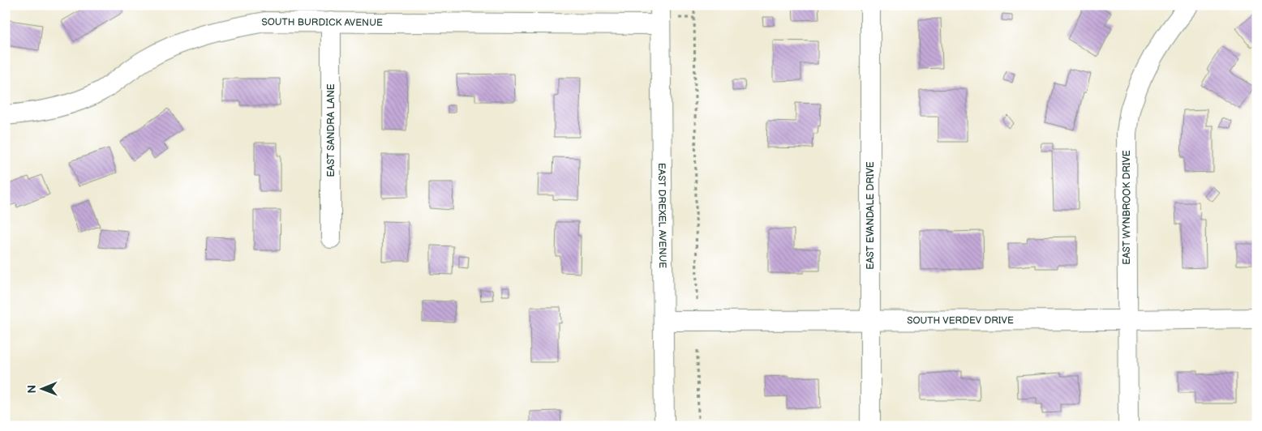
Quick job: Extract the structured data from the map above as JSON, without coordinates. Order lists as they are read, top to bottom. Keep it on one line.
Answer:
{"streets":{"street":["SOUTH BURDICK AVENUE","EAST SANDRA LANE","EAST WYNBROOK DRIVE","EAST DREXEL AVENUE","EAST EVANDALE DRIVE","SOUTH VERDEV DRIVE"]},"crossings":[["SOUTH BURDICK AVENUE","EAST SANDRA LANE"],["SOUTH BURDICK AVENUE","EAST DREXEL AVENUE"],["EAST WYNBROOK DRIVE","SOUTH VERDEV DRIVE"],["EAST DREXEL AVENUE","SOUTH VERDEV DRIVE"],["EAST EVANDALE DRIVE","SOUTH VERDEV DRIVE"]],"north":"left"}
